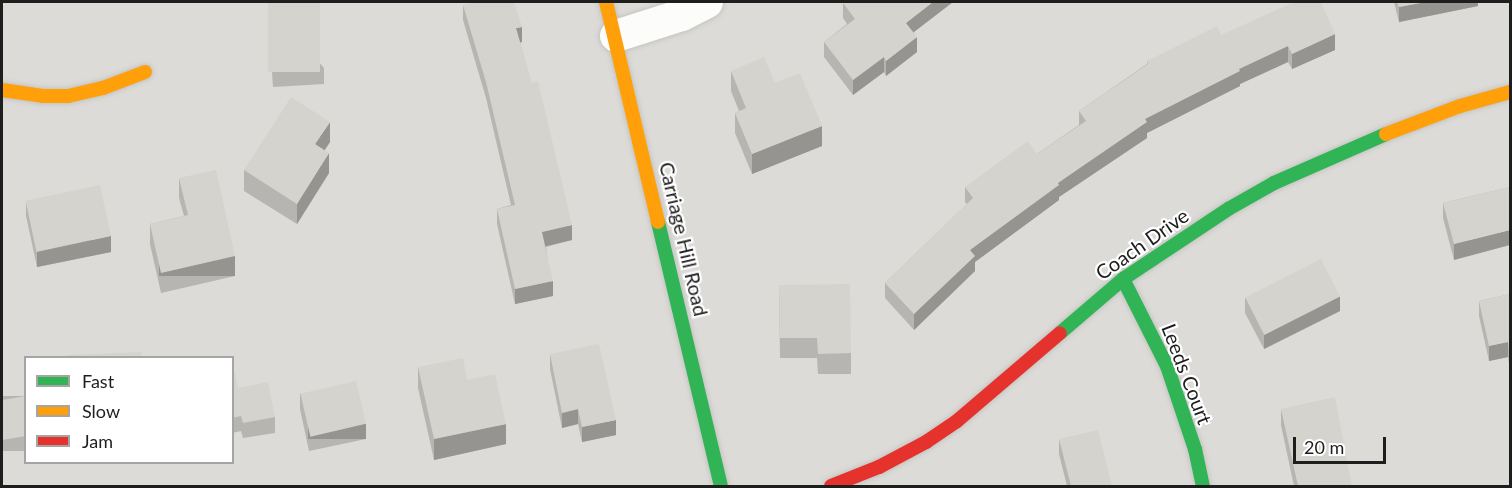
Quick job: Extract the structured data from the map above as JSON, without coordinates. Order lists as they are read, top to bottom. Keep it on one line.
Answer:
{"streets":{"street":["Carriage Hill Road","Coach Drive","Leeds Court"]},"crossings":[["Coach Drive","Leeds Court"]],"legend":["Fast","Slow","Jam"],"scale_bar":"20 m"}
